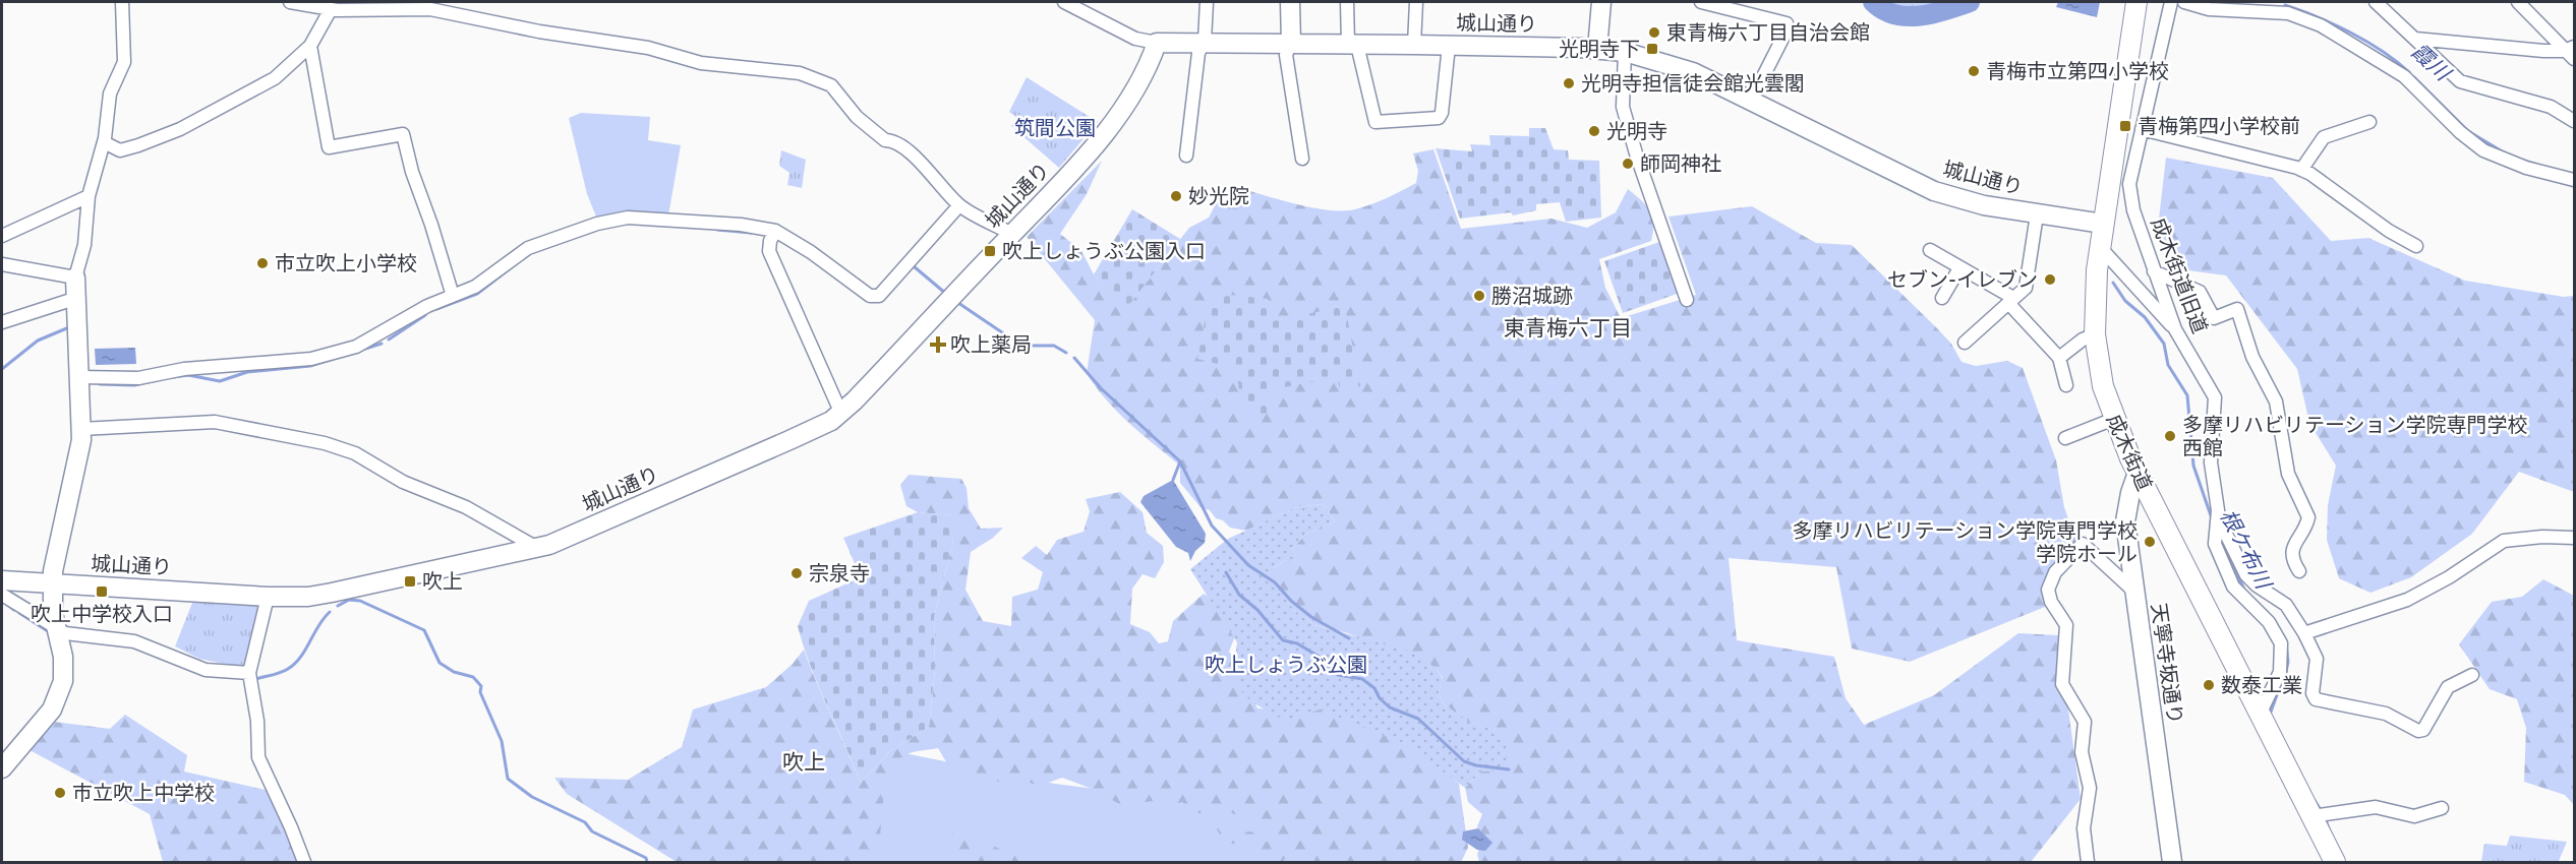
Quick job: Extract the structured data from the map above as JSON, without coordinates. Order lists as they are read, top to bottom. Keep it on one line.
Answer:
{"streets":{"main road":["成木街道"],"street":["城山通り","成木街道旧道","天寧寺坂通り"]},"crossings":[["城山通り","成木街道"],["成木街道旧道","成木街道"],["成木街道","天寧寺坂通り"]],"districts":["東青梅六丁目","吹上"],"water":["霞川","根ケ布川"],"parks":["筑間公園","吹上しょうぶ公園"],"places":{"other":["東青梅六丁目自治会館","青梅市立第四小学校","光明寺担信徒会館光雲閣","光明寺","師岡神社","妙光院","市立吹上小学校","セブン-イレブン","勝沼城跡","多摩リハビリテーション学院専門学校 西館","多摩リハビリテーション学院専門学校 学院ホール","宗泉寺","数泰工業","市立吹上中学校"],"transit":["光明寺下","青梅第四小学校前","吹上しょうぶ公園入口","吹上","吹上中学校入口"],"health":["吹上薬局"]}}
